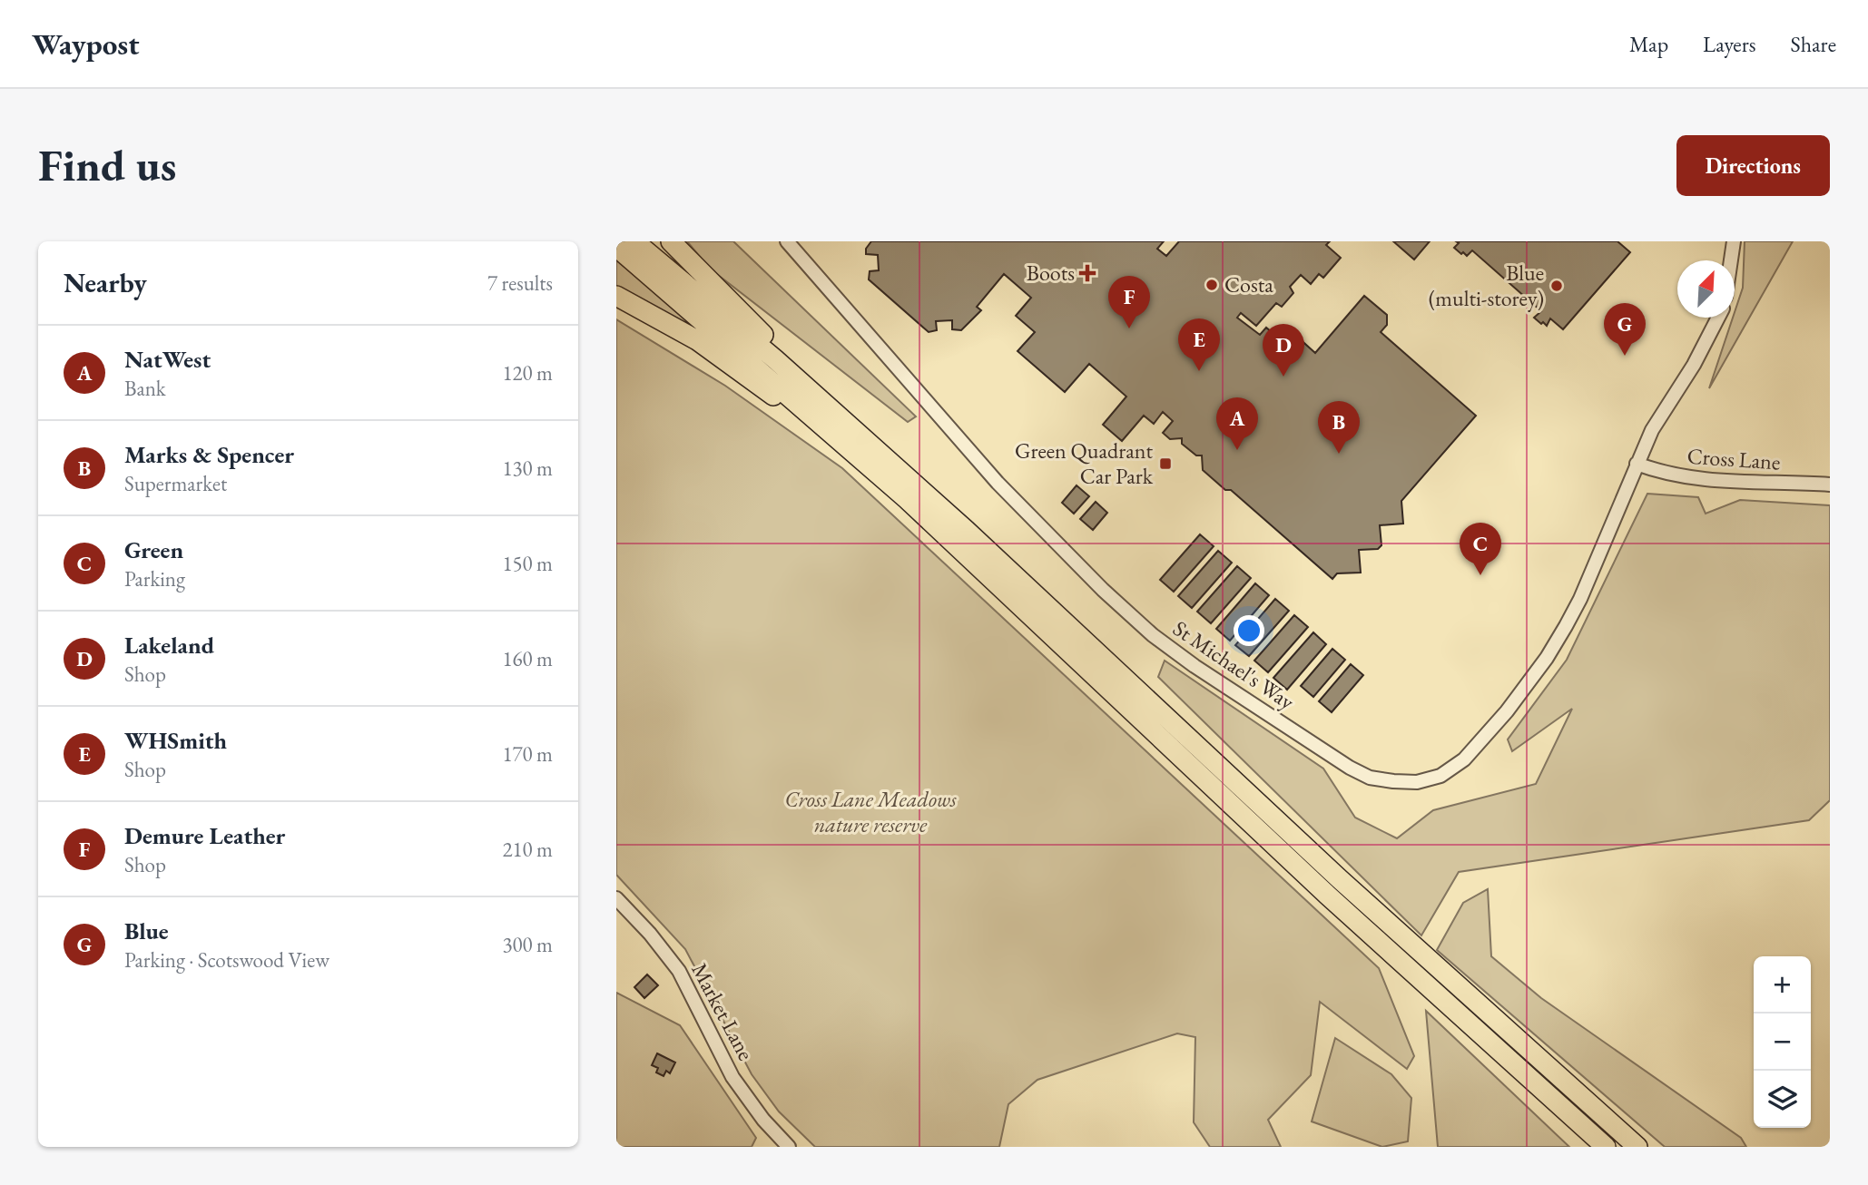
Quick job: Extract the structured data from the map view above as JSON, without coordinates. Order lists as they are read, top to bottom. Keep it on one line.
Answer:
{"streets":{"street":["Cross Lane","St Michael's Way","Market Lane"]},"crossings":[["Cross Lane","St Michael's Way"]],"parks":["Cross Lane Meadows nature reserve"],"places":{"health":["Boots"],"other":["Costa","Blue (multi-storey)"],"transit":["Green Quadrant Car Park"]},"north":"top right","page":{"header":"Waypost","nav":["Map","Layers","Share"],"buttons":"Directions","title":"Find us","heading":["Nearby","7 results"],"pins":["F","G","E","D","A","B","C"],"list":[{"mark":"A","name":"NatWest","note":"Bank","value":"120 m"},{"mark":"B","name":"Marks & Spencer","note":"Supermarket","value":"130 m"},{"mark":"C","name":"Green","note":"Parking","value":"150 m"},{"mark":"D","name":"Lakeland","note":"Shop","value":"160 m"},{"mark":"E","name":"WHSmith","note":"Shop","value":"170 m"},{"mark":"F","name":"Demure Leather","note":"Shop","value":"210 m"},{"mark":"G","name":"Blue","note":"Parking · Scotswood View","value":"300 m"}],"map_buttons":["+","−"]}}
